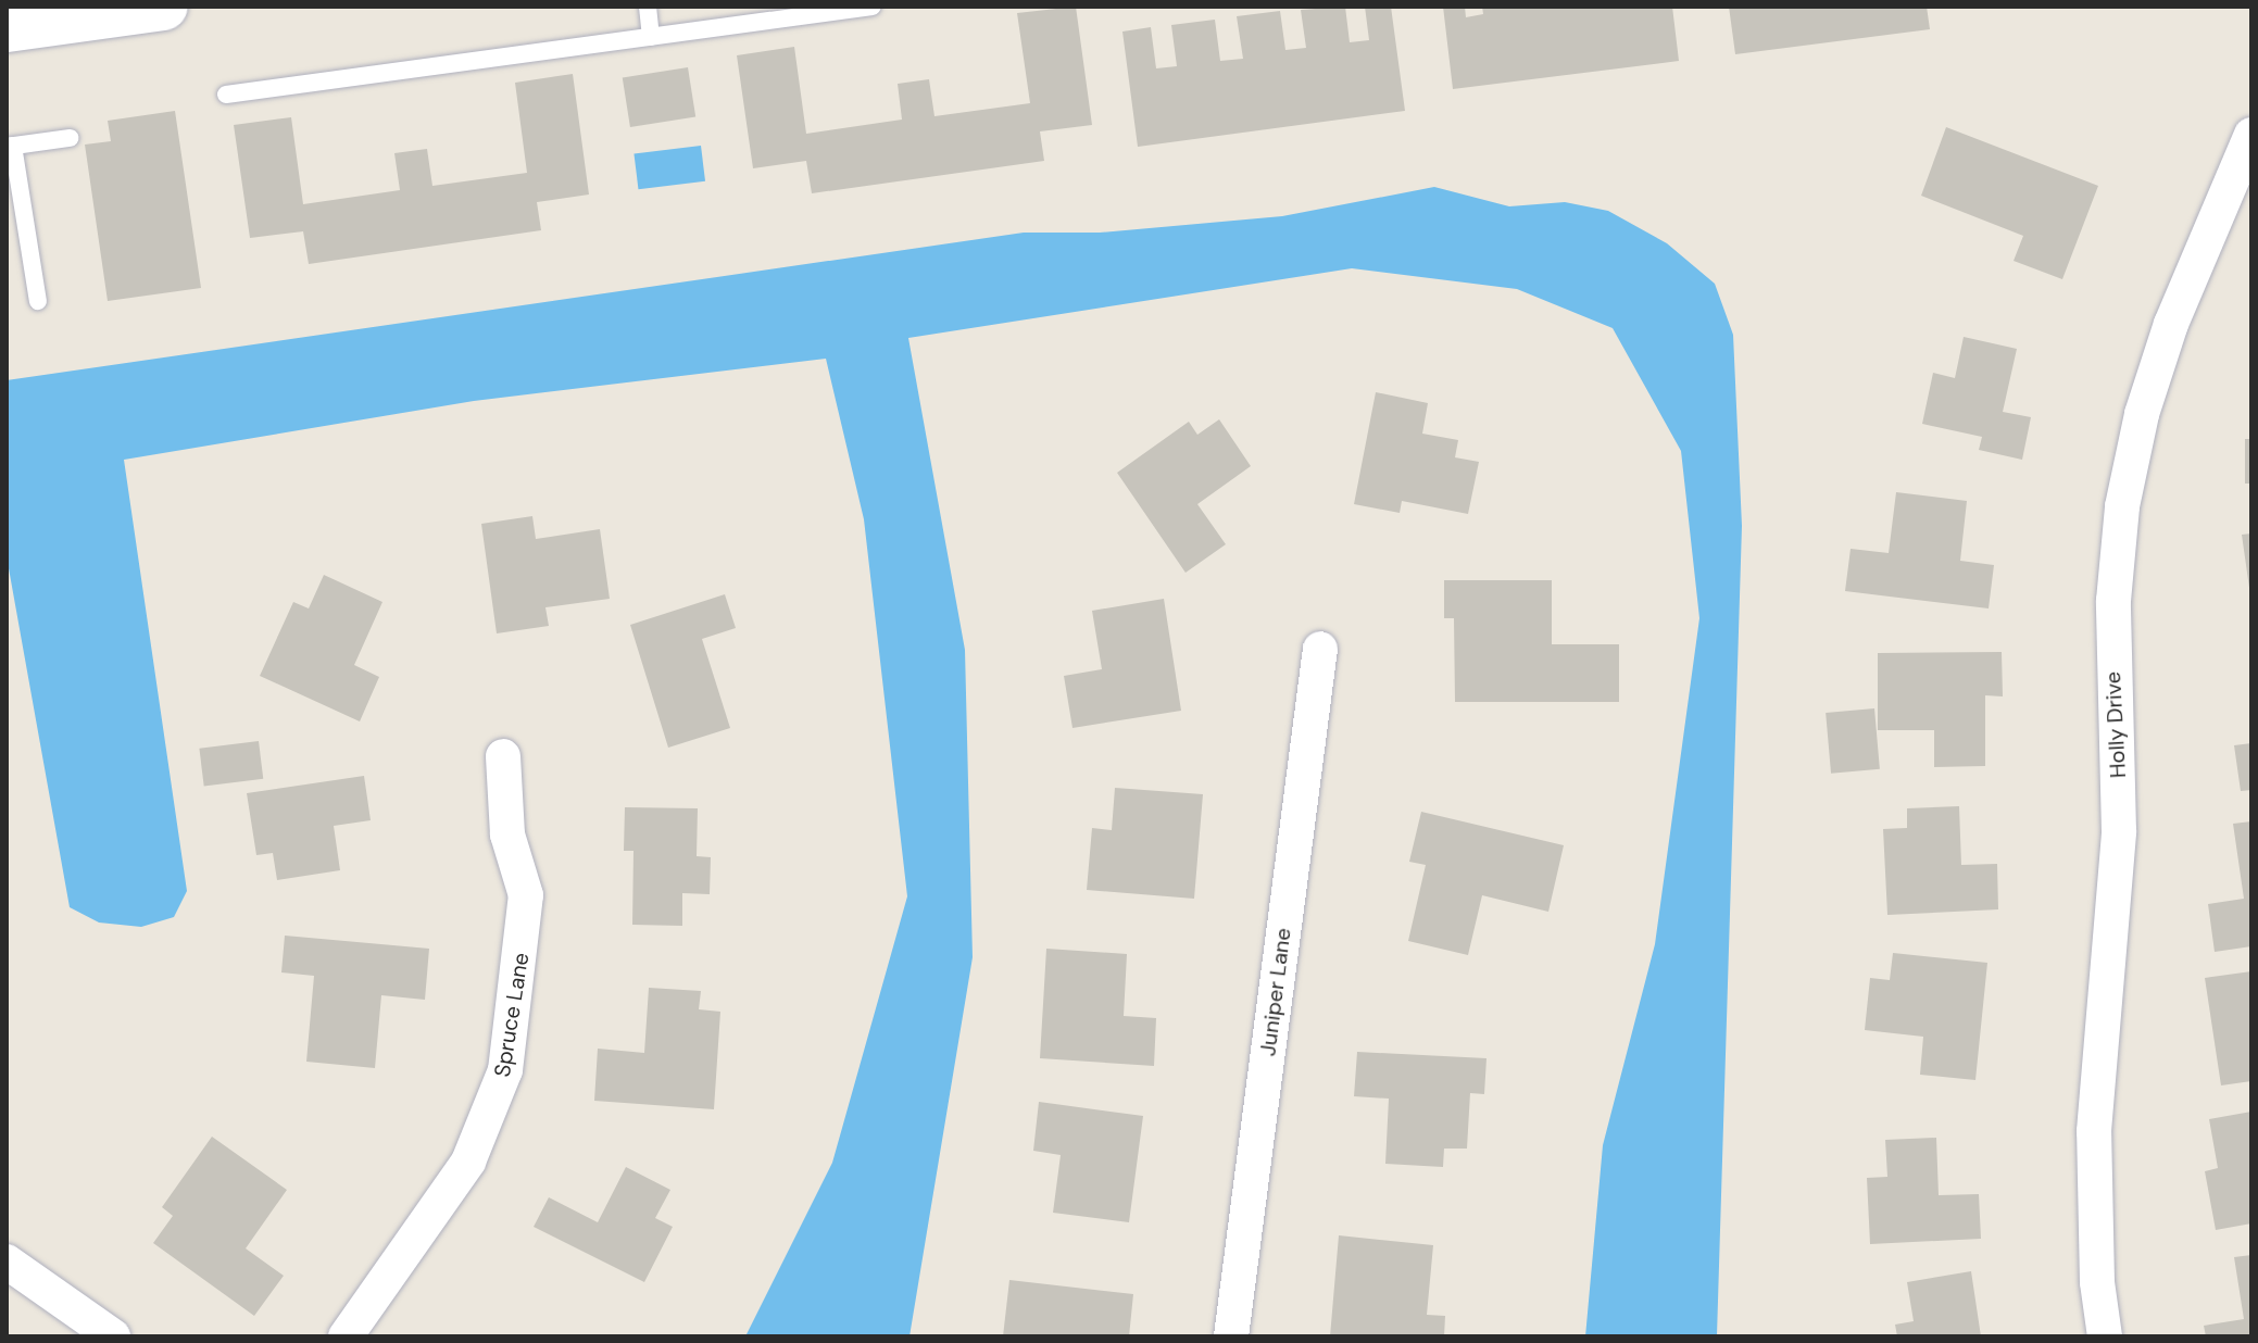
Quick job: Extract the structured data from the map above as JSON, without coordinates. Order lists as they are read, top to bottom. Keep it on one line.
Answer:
{"streets":{"street":["Holly Drive","Juniper Lane","Spruce Lane"]}}
